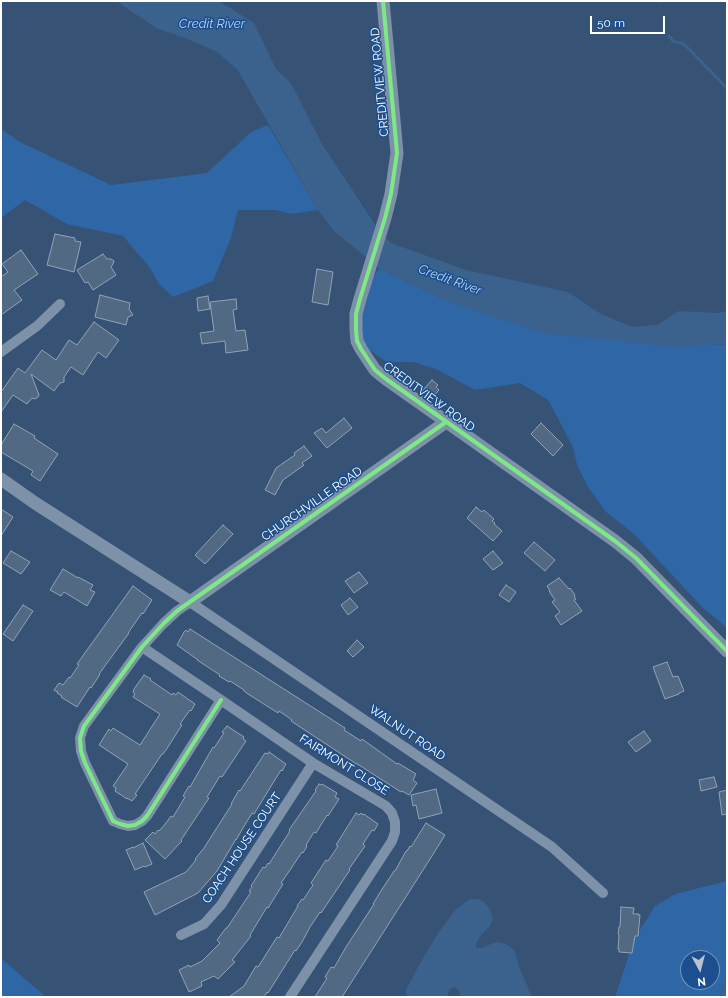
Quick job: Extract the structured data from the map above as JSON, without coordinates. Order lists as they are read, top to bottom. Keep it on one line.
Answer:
{"streets":{"street":["CREDITVIEW ROAD","CHURCHVILLE ROAD","WALNUT ROAD","FAIRMONT CLOSE","COACH HOUSE COURT"]},"crossings":[["CREDITVIEW ROAD","CHURCHVILLE ROAD"],["CHURCHVILLE ROAD","WALNUT ROAD"],["FAIRMONT CLOSE","COACH HOUSE COURT"]],"water":["Credit River"],"scale_bar":"50 m","north":"bottom"}
